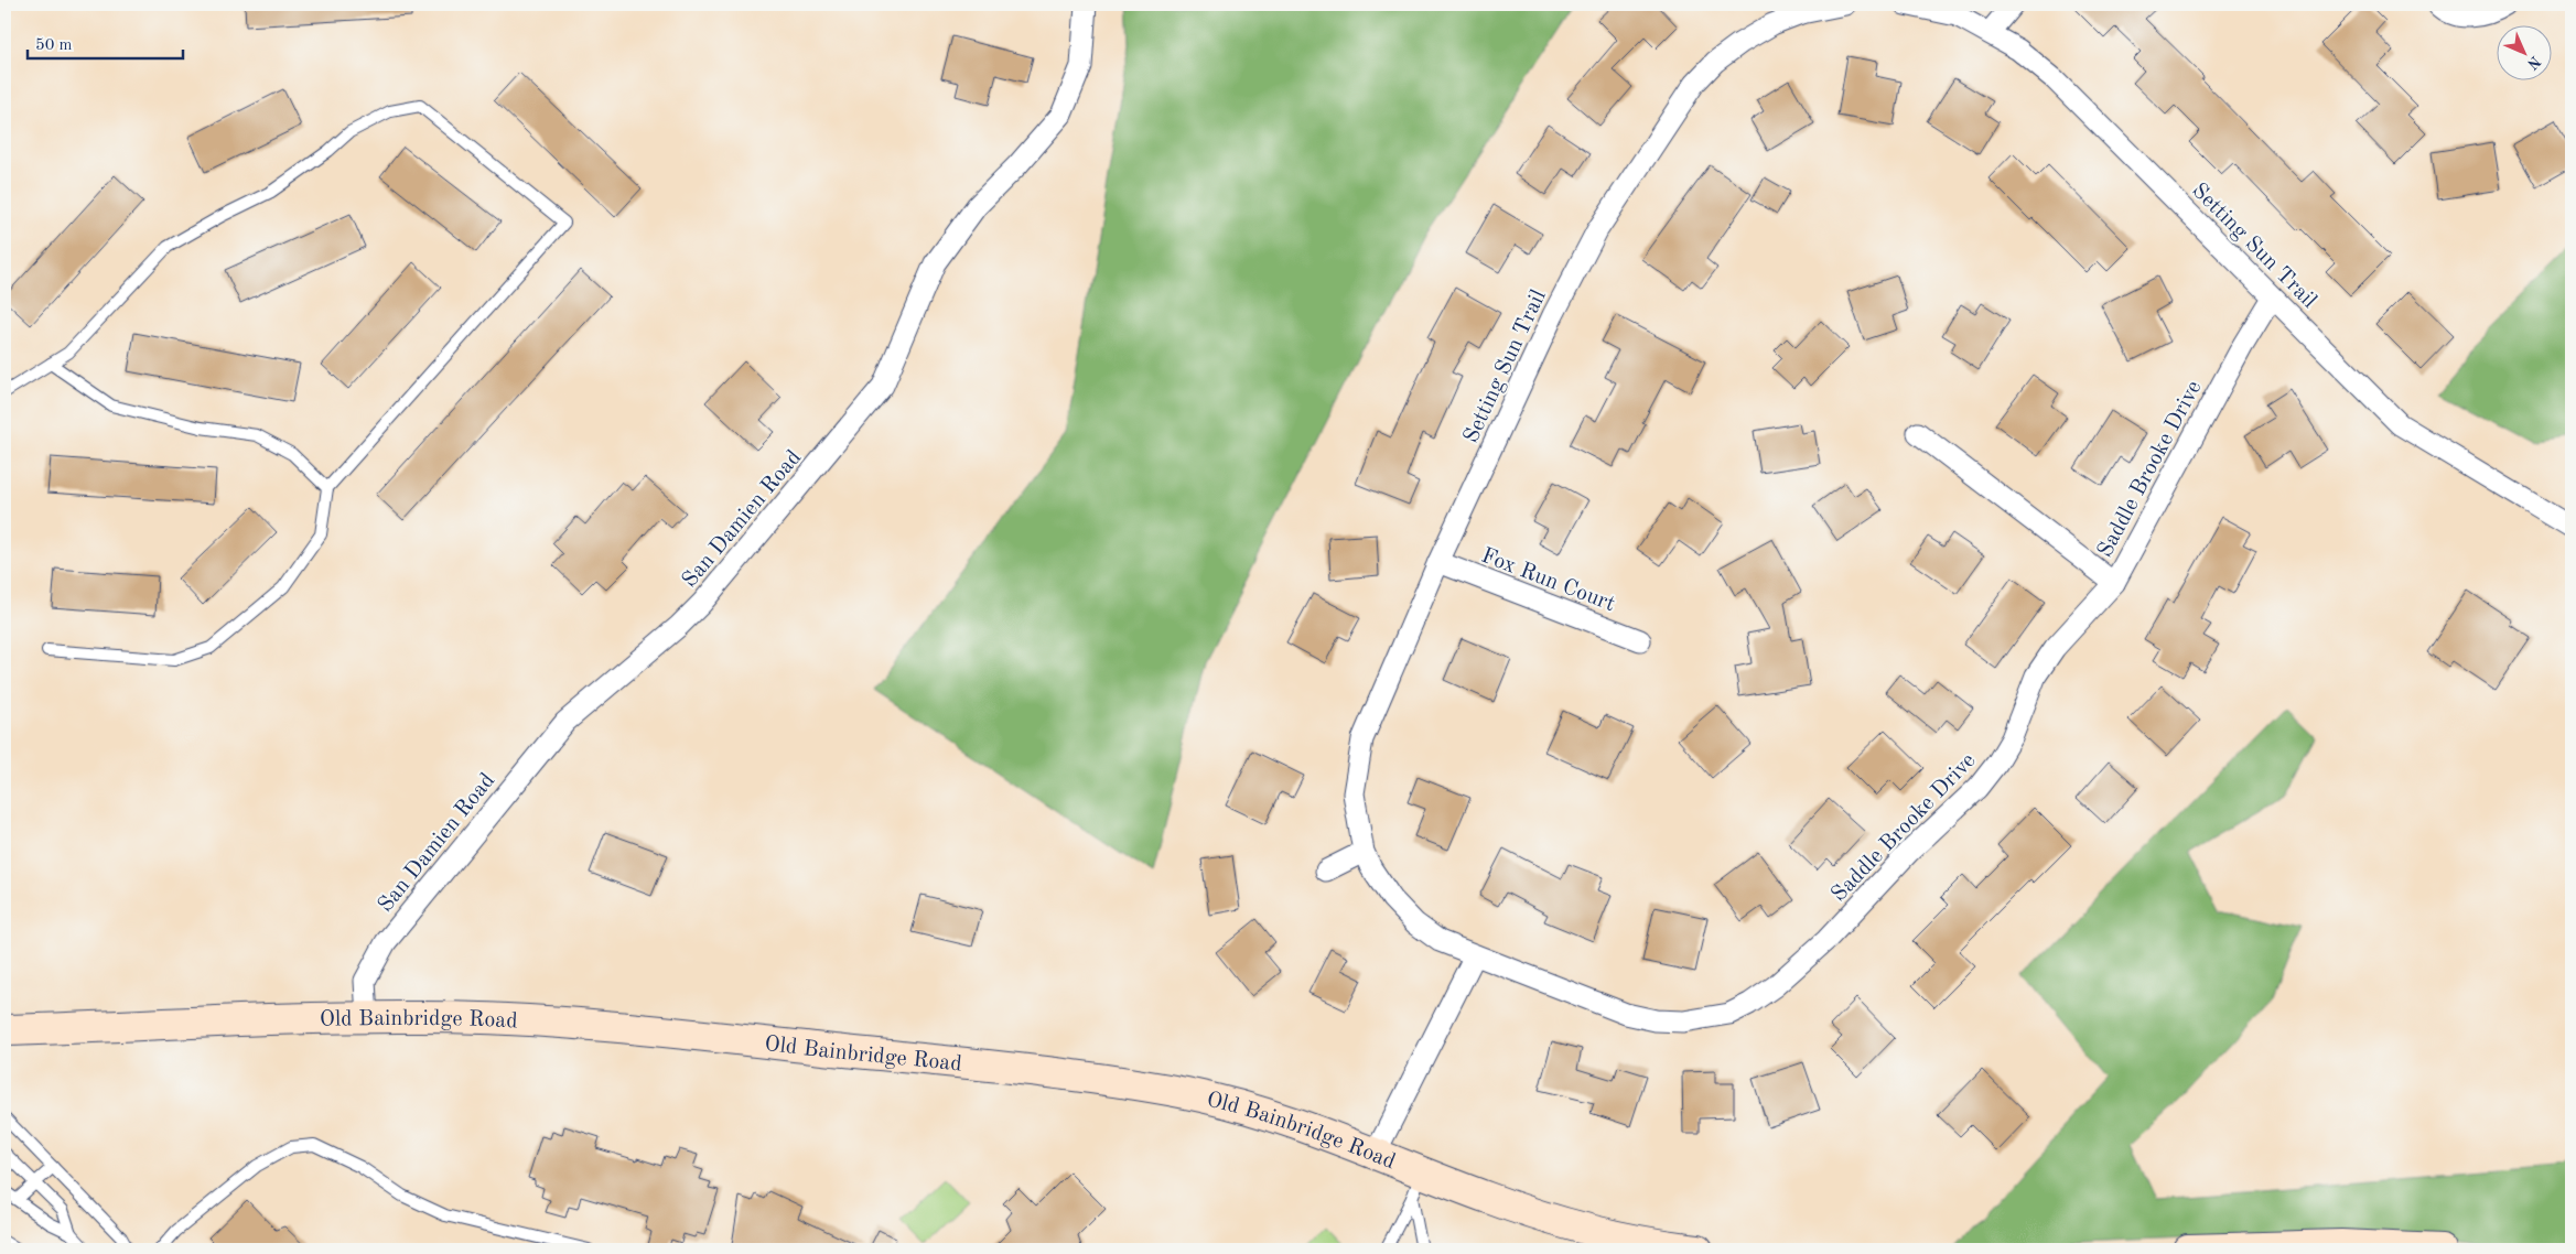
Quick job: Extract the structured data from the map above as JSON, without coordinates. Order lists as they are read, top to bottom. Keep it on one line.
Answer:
{"streets":{"main road":["Old Bainbridge Road"],"street":["Setting Sun Trail","Saddle Brooke Drive","San Damien Road","Fox Run Court"]},"crossings":[["Setting Sun Trail","Saddle Brooke Drive"],["Setting Sun Trail","Fox Run Court"],["San Damien Road","Old Bainbridge Road"]],"scale_bar":"50 m","north":"bottom right"}
